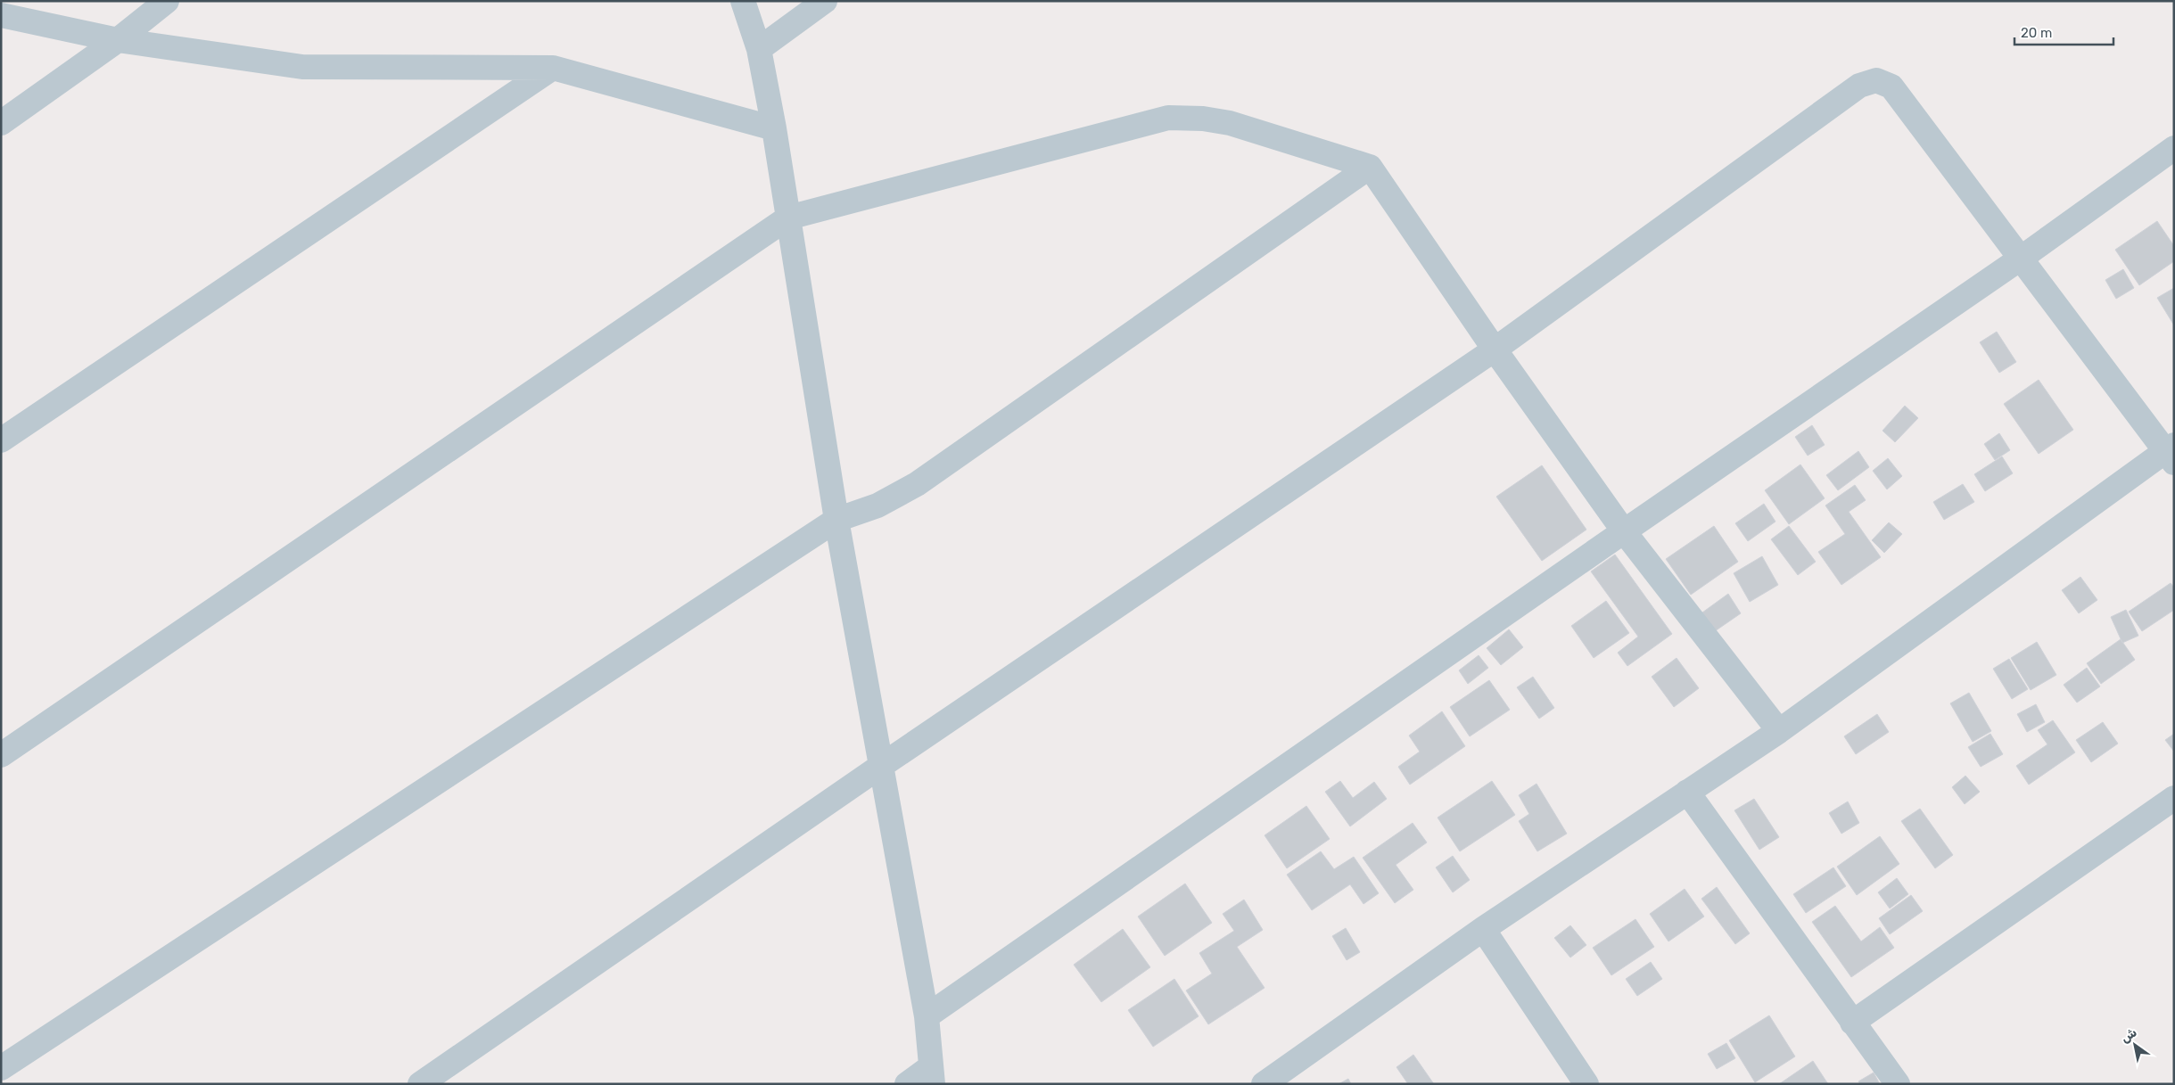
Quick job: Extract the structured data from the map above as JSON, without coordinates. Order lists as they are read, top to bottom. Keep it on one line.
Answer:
{"scale_bar":"20 m","north":"top left"}
